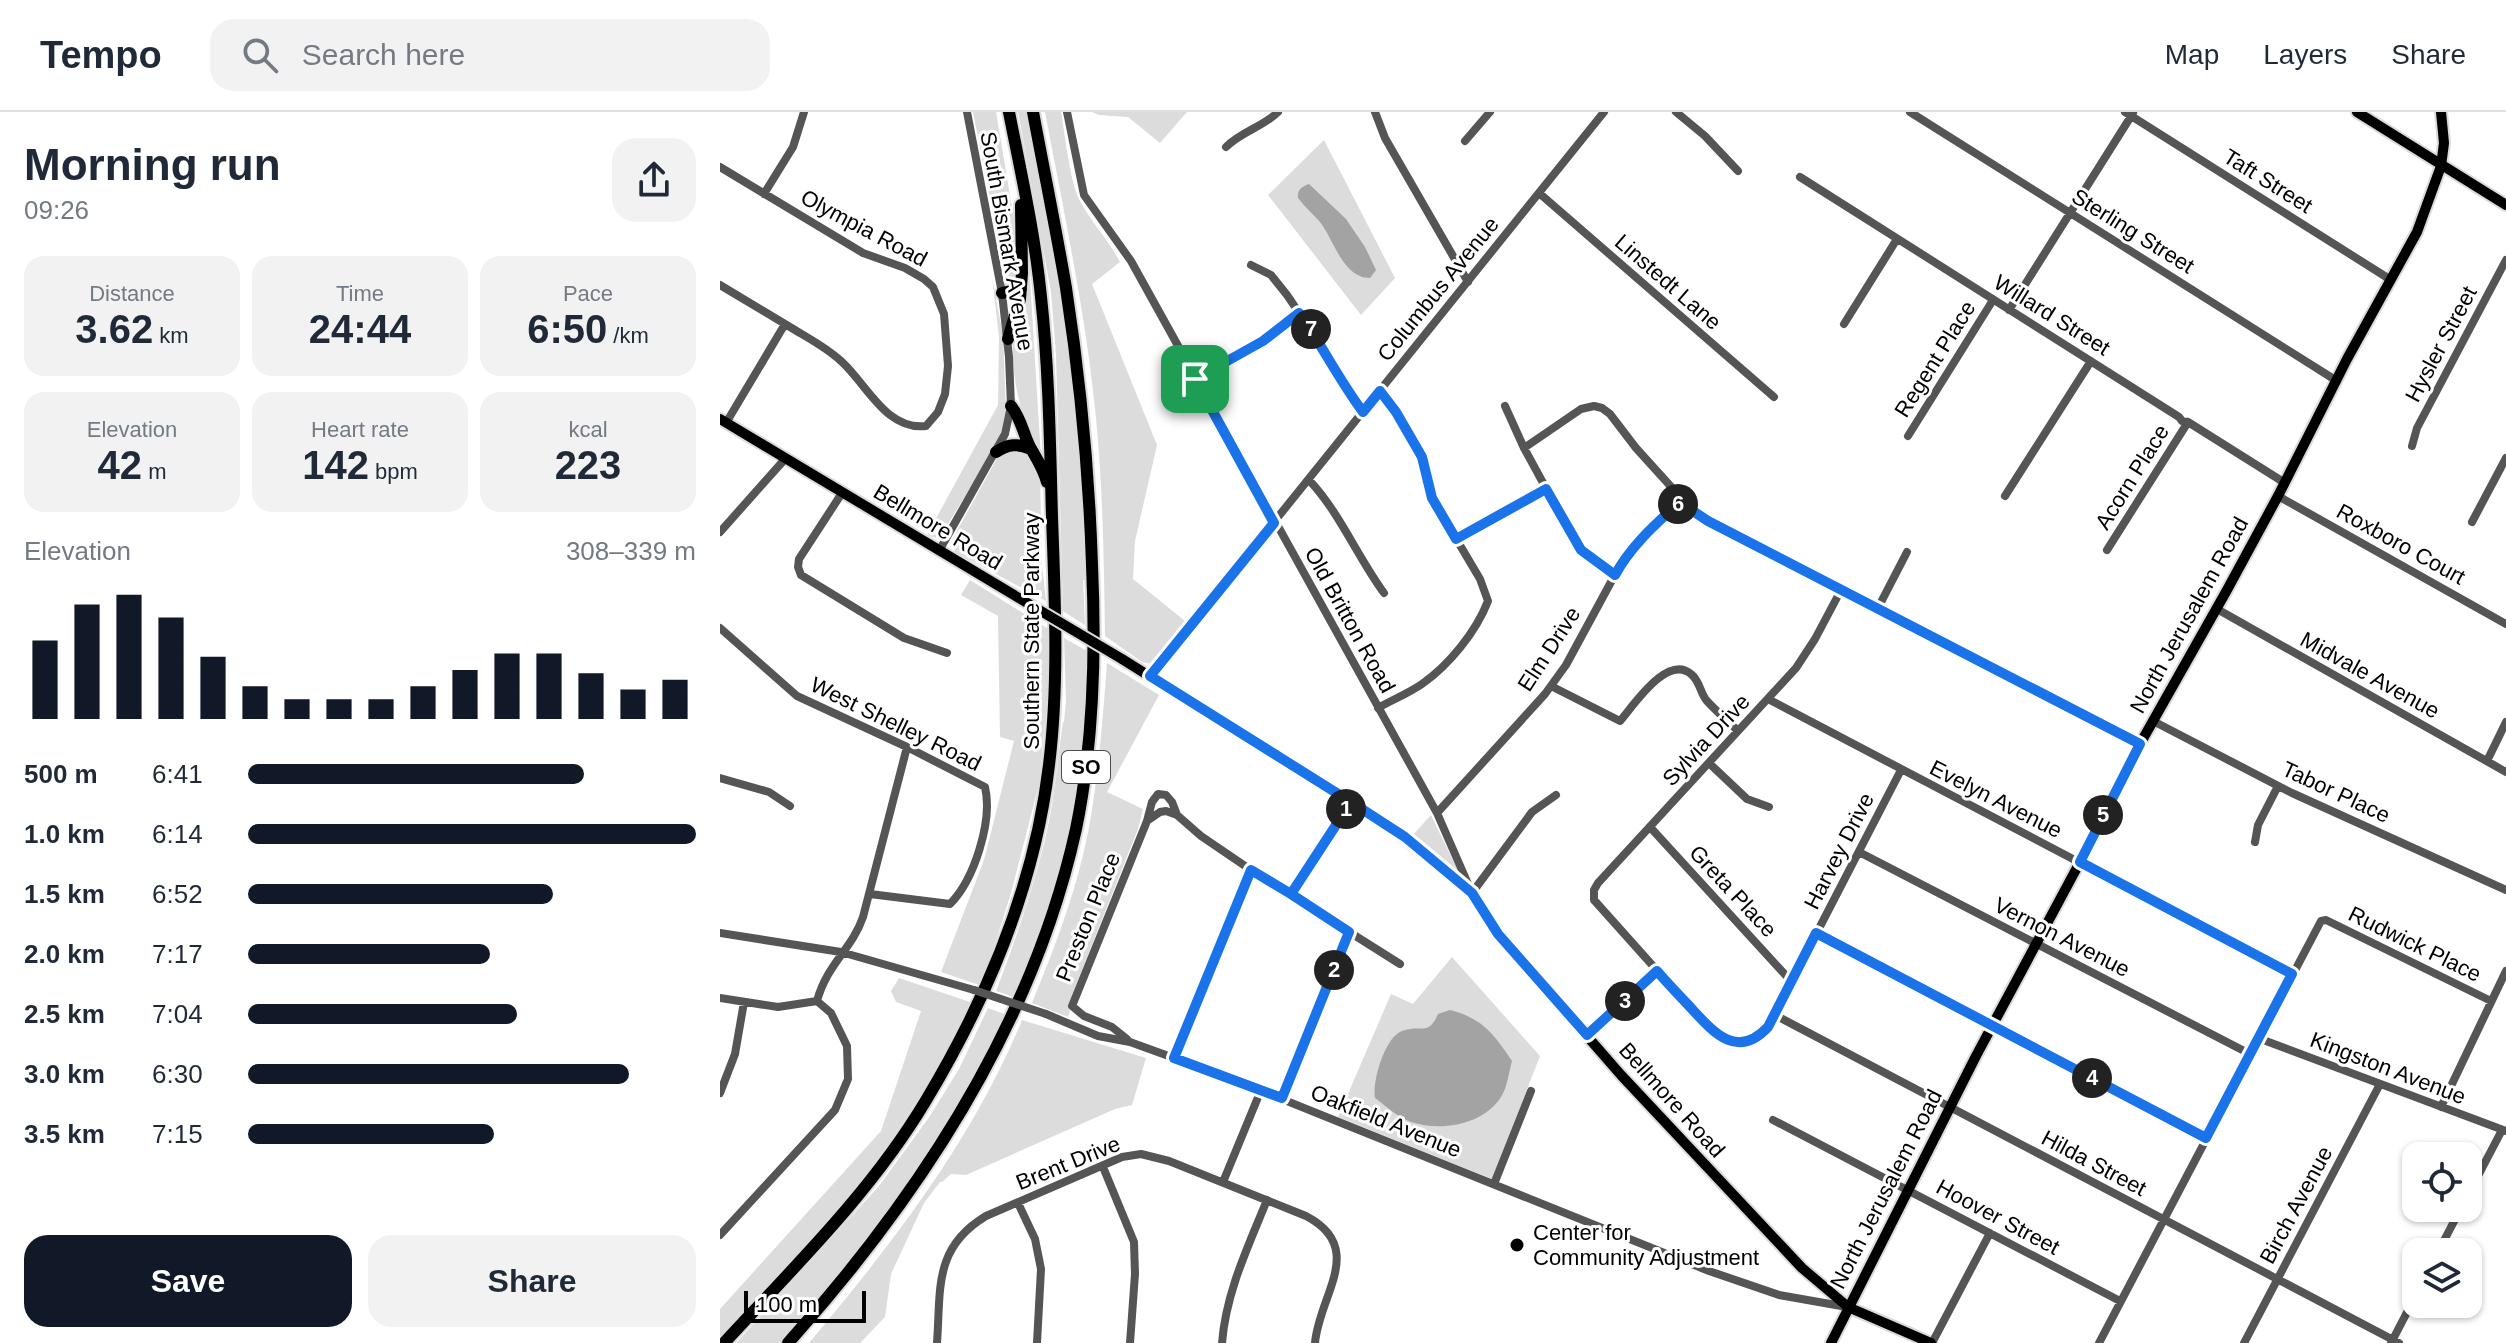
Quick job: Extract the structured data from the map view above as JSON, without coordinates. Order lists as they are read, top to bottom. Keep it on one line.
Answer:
{"streets":{"highway":["Southern State Parkway","SO"],"main road":["Bellmore Road","North Jerusalem Road"],"street":["Taft Street","Olympia Road","Sterling Street","South Bismark Avenue","Linstedt Lane","Columbus Avenue","Willard Street","Hysler Street","Regent Place","Acorn Place","Roxboro Court","Old Britton Road","Elm Drive","Midvale Avenue","West Shelley Road","Sylvia Drive","Tabor Place","Evelyn Avenue","Harvey Drive","Greta Place","Preston Place","Vernon Avenue","Rudwick Place","Kingston Avenue","Oakfield Avenue","Brent Drive","Hilda Street","Birch Avenue","Hoover Street"]},"crossings":[["Taft Street","North Jerusalem Road"],["Sterling Street","North Jerusalem Road"],["South Bismark Avenue","Bellmore Road"],["Linstedt Lane","Columbus Avenue"],["Columbus Avenue","Bellmore Road"],["Columbus Avenue","Old Britton Road"],["Willard Street","Regent Place"],["Willard Street","Acorn Place"],["Willard Street","North Jerusalem Road"],["Bellmore Road","North Jerusalem Road"],["Bellmore Road","Old Britton Road"],["Bellmore Road","Oakfield Avenue"],["Roxboro Court","North Jerusalem Road"],["North Jerusalem Road","Midvale Avenue"],["North Jerusalem Road","Tabor Place"],["North Jerusalem Road","Evelyn Avenue"],["North Jerusalem Road","Vernon Avenue"],["North Jerusalem Road","Oakfield Avenue"],["North Jerusalem Road","Hilda Street"],["North Jerusalem Road","Hoover Street"],["Old Britton Road","Elm Drive"],["Sylvia Drive","Evelyn Avenue"],["Sylvia Drive","Harvey Drive"],["Sylvia Drive","Greta Place"],["Evelyn Avenue","Harvey Drive"],["Evelyn Avenue","Rudwick Place"],["Harvey Drive","Greta Place"],["Harvey Drive","Vernon Avenue"],["Harvey Drive","Hilda Street"],["Preston Place","Oakfield Avenue"],["Kingston Avenue","Birch Avenue"],["Hilda Street","Birch Avenue"]],"places":["Center for Community Adjustment"],"scale_bar":"100 m","page":{"header":"Tempo","search":"Search here","nav":["Map","Layers","Share"],"heading":["Morning run","09:26"],"stats":[["Distance","3.62 km"],["Time","24:44"],["Pace","6:50 /km"],["Elevation","42 m"],["Heart rate","142 bpm"],["kcal","223"]],"pins":["7","6","1","5","2","3","4"],"chart":["Elevation","308–339 m"],"list":[{"name":"500 m","note":"6:41"},{"name":"1.0 km","note":"6:14"},{"name":"1.5 km","note":"6:52"},{"name":"2.0 km","note":"7:17"},{"name":"2.5 km","note":"7:04"},{"name":"3.0 km","note":"6:30"},{"name":"3.5 km","note":"7:15"}],"buttons":["Save","Share"],"scale":"100 m"}}
